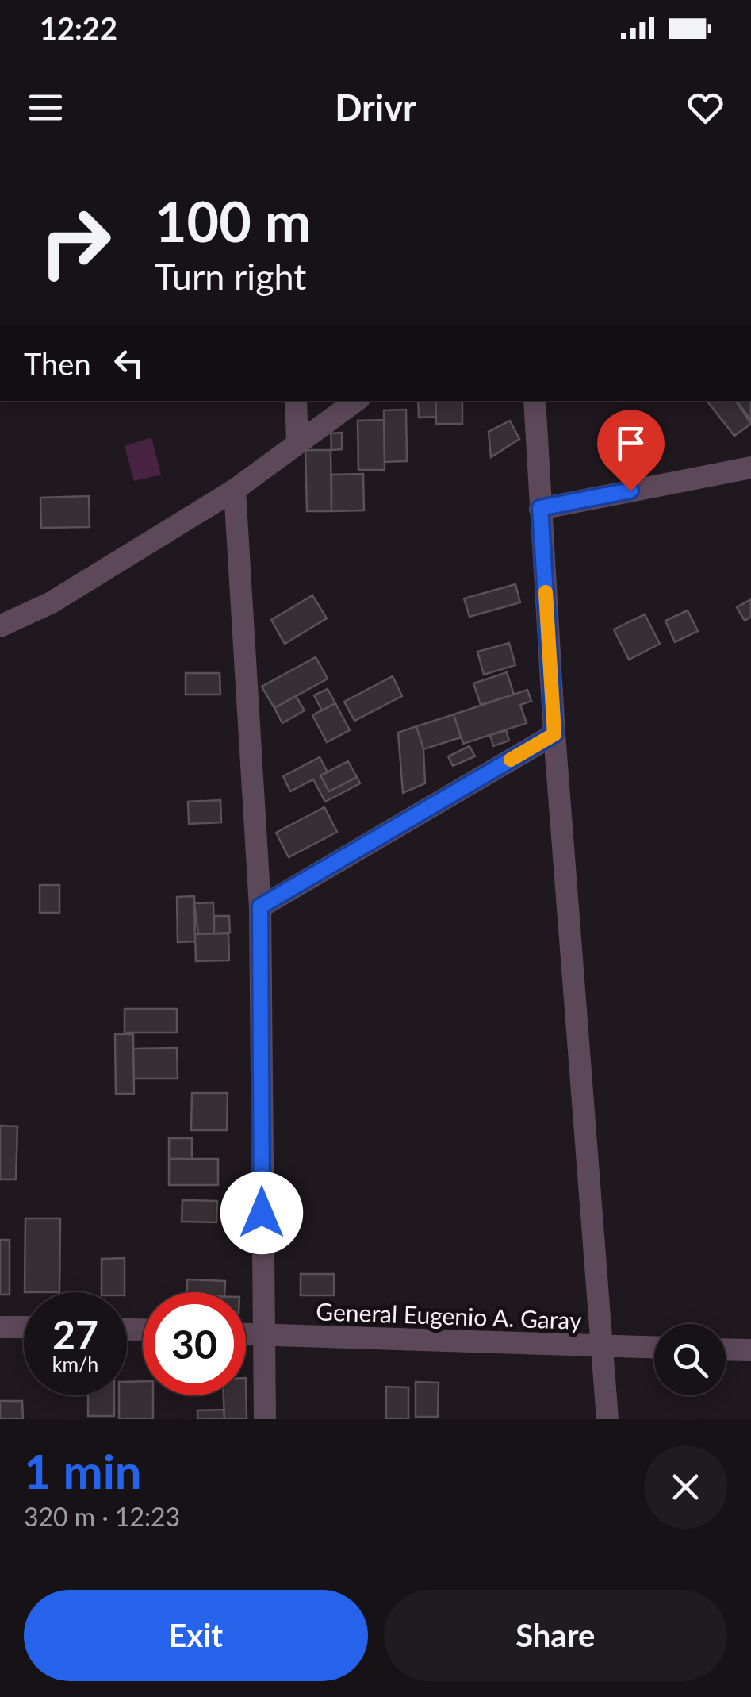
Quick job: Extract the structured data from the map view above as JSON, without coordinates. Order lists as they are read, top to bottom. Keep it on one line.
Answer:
{"streets":{"street":["General Eugenio A. Garay"]},"page":{"status":"12:22","header":"Drivr","turn":["100 m","Turn right"],"then":"Then","speed":"27 km/h","limit":"30","heading":["1 min","320 m · 12:23"],"buttons":["Exit","Share"]}}
